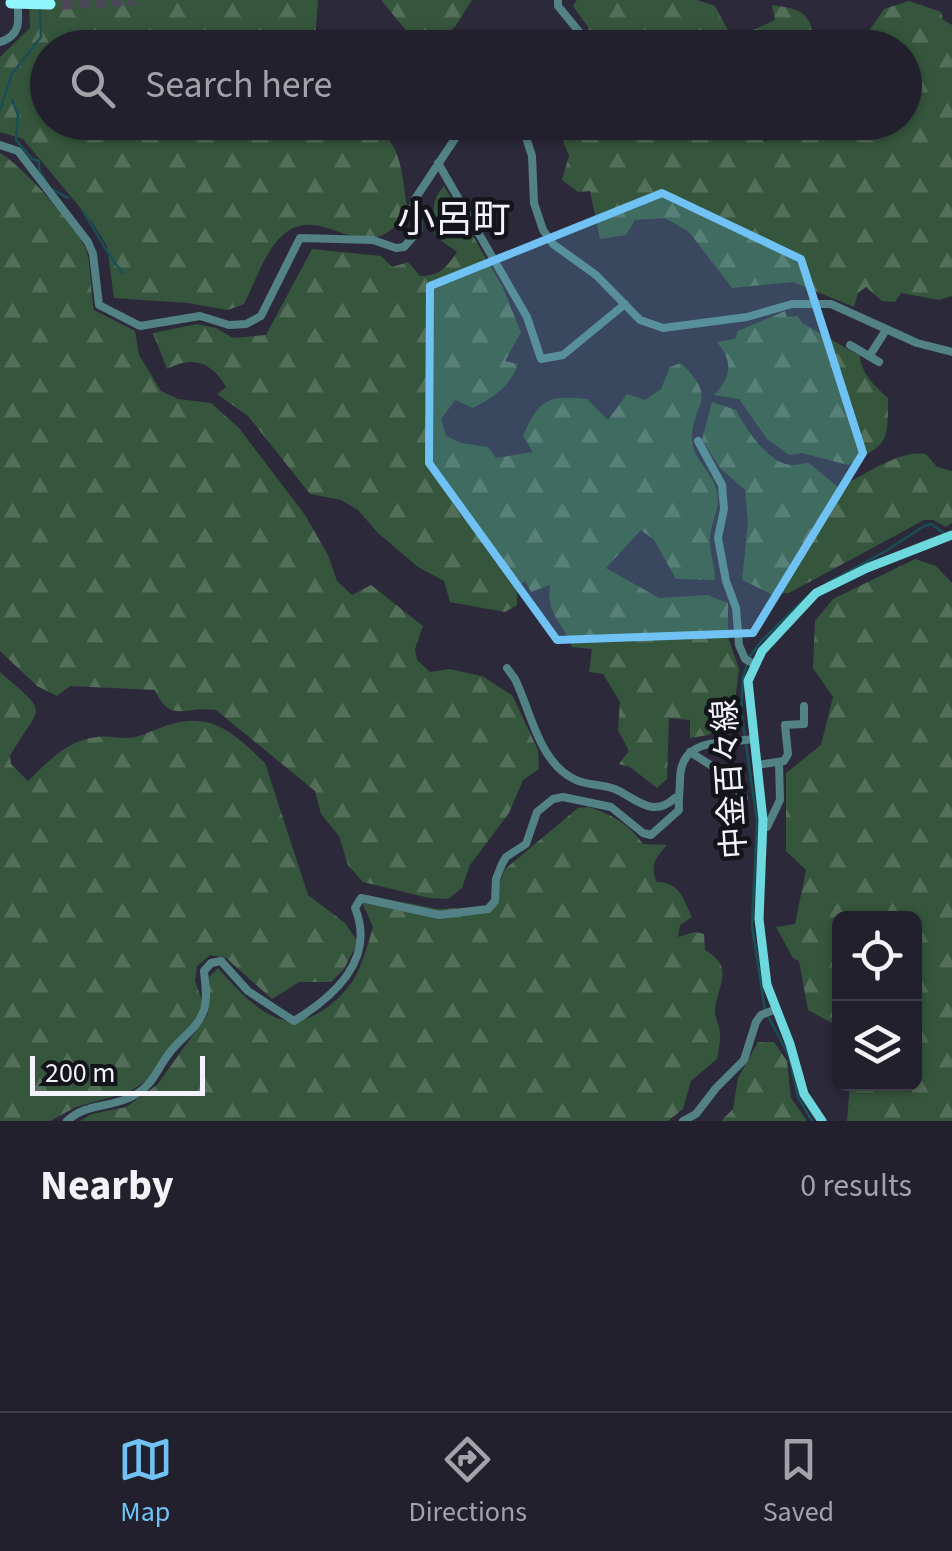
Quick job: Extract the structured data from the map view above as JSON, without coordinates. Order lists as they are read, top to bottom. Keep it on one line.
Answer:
{"streets":{"main road":["中金百々線"]},"districts":["小呂町"],"scale_bar":"200 m","page":{"search":"Search here","scale":"200 m","heading":["Nearby","0 results"],"nav":["Map","Directions","Saved"]}}
